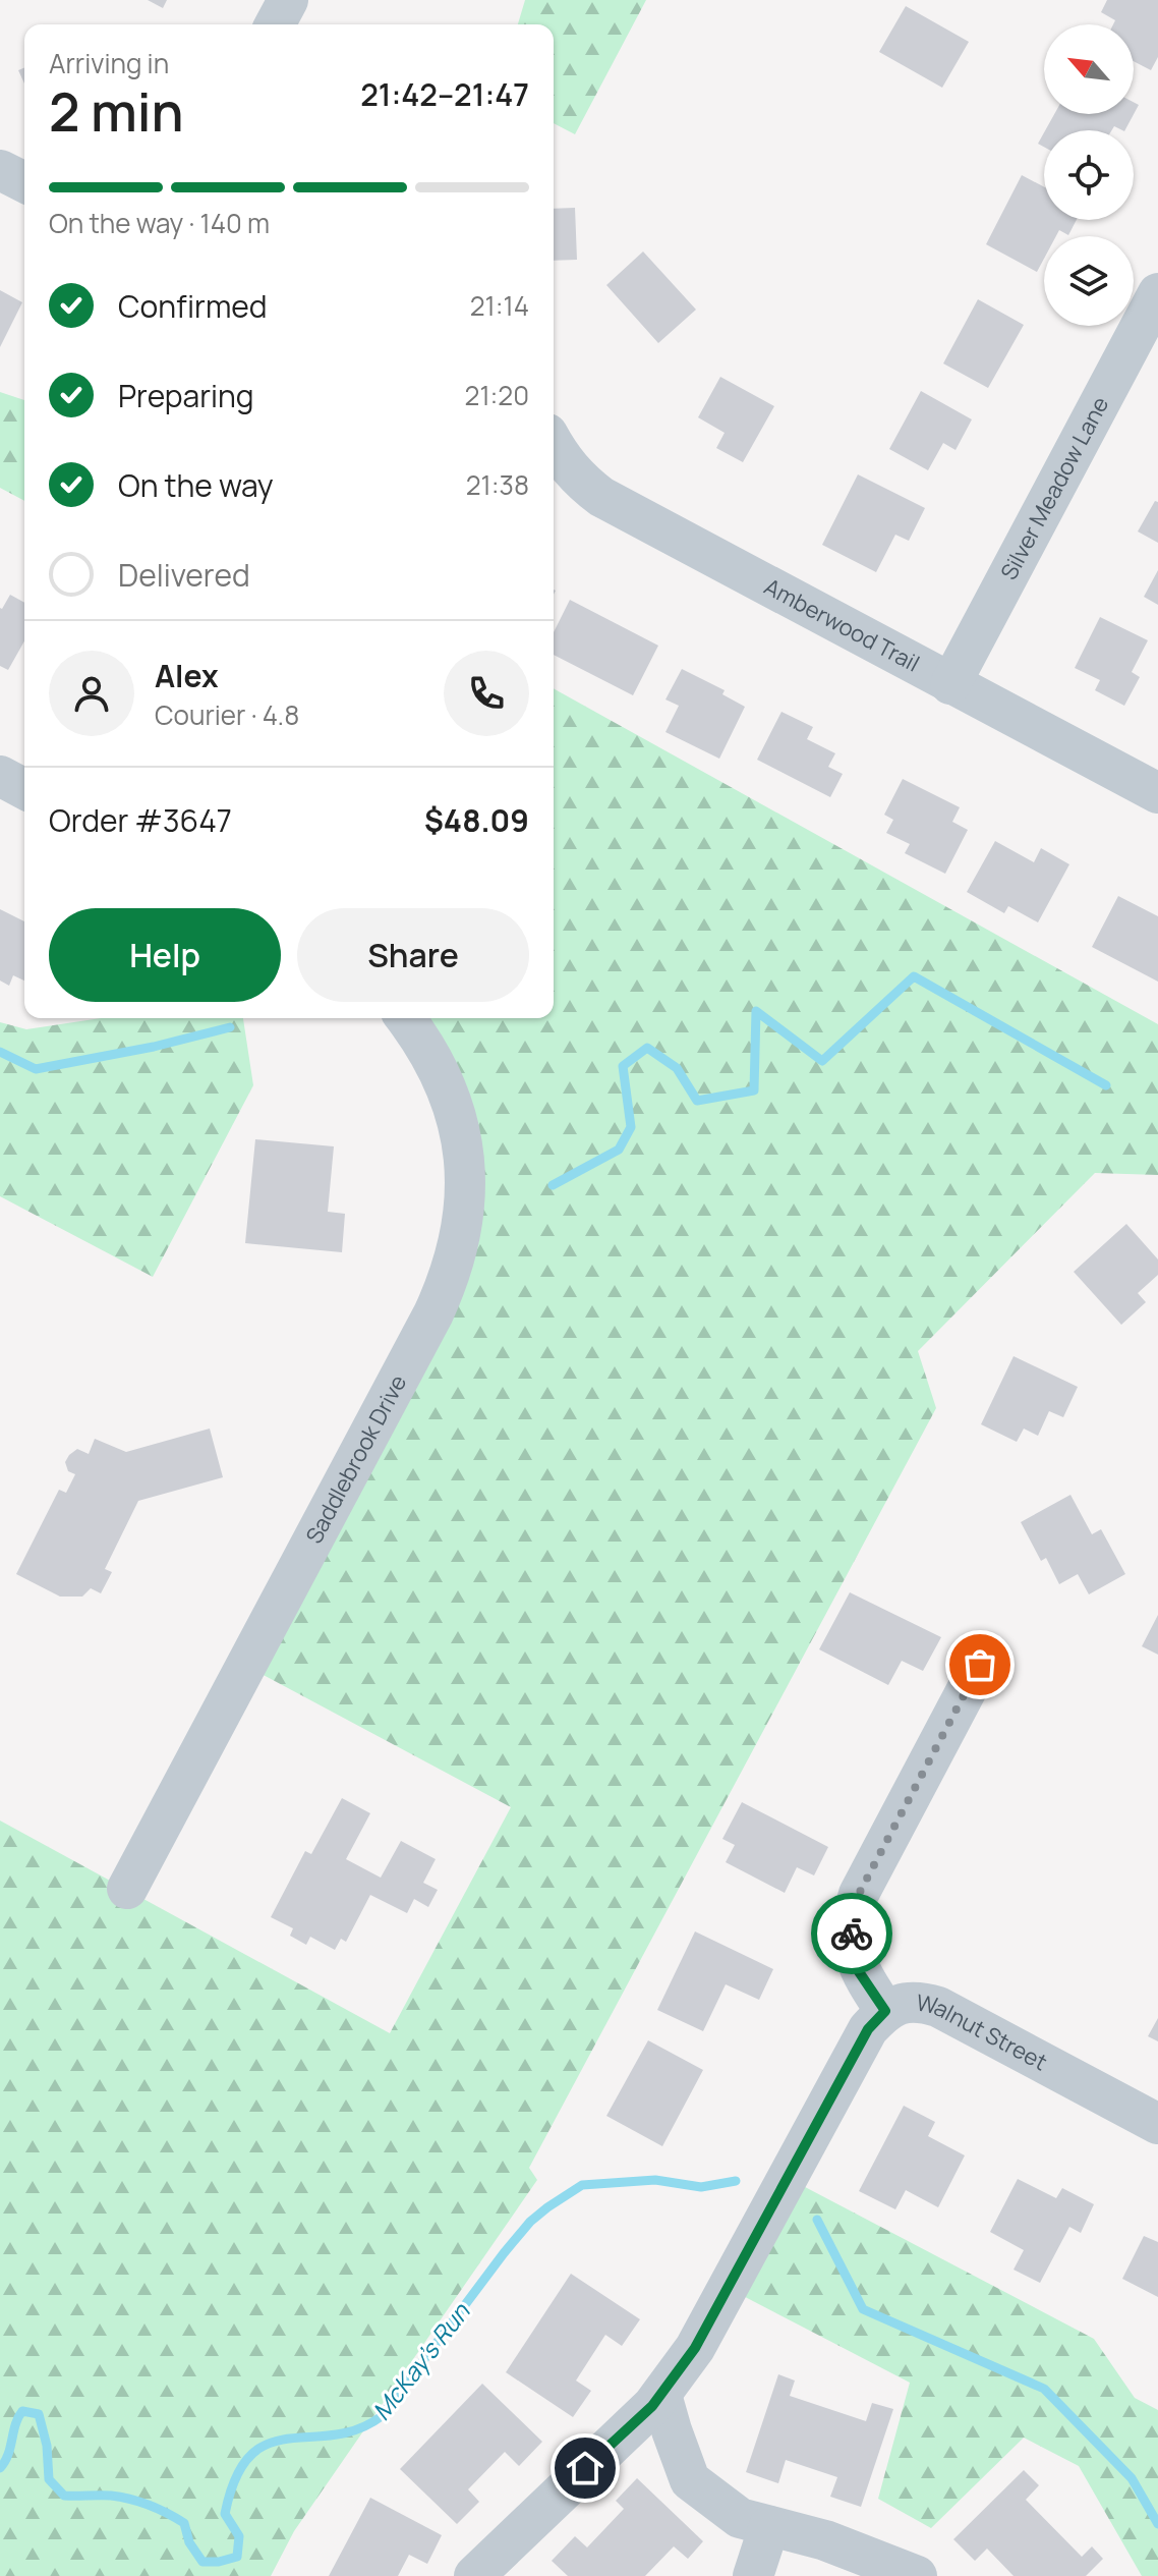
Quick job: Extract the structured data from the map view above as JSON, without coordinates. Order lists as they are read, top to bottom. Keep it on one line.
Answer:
{"streets":{"street":["Silver Meadow Lane","Amberwood Trail","Saddlebrook Drive","Walnut Street"]},"crossings":[["Silver Meadow Lane","Amberwood Trail"]],"water":["McKay's Run"],"north":"top left","page":{"heading":["2 min","Arriving in","21:42–21:47"],"panel":["Alex","Courier · 4.8","Order #3647","$48.09"],"bar":"On the way · 140 m","list":[["Confirmed","21:14"],["Preparing","21:20"],["On the way","21:38"],"Delivered"],"buttons":["Help","Share"]}}
